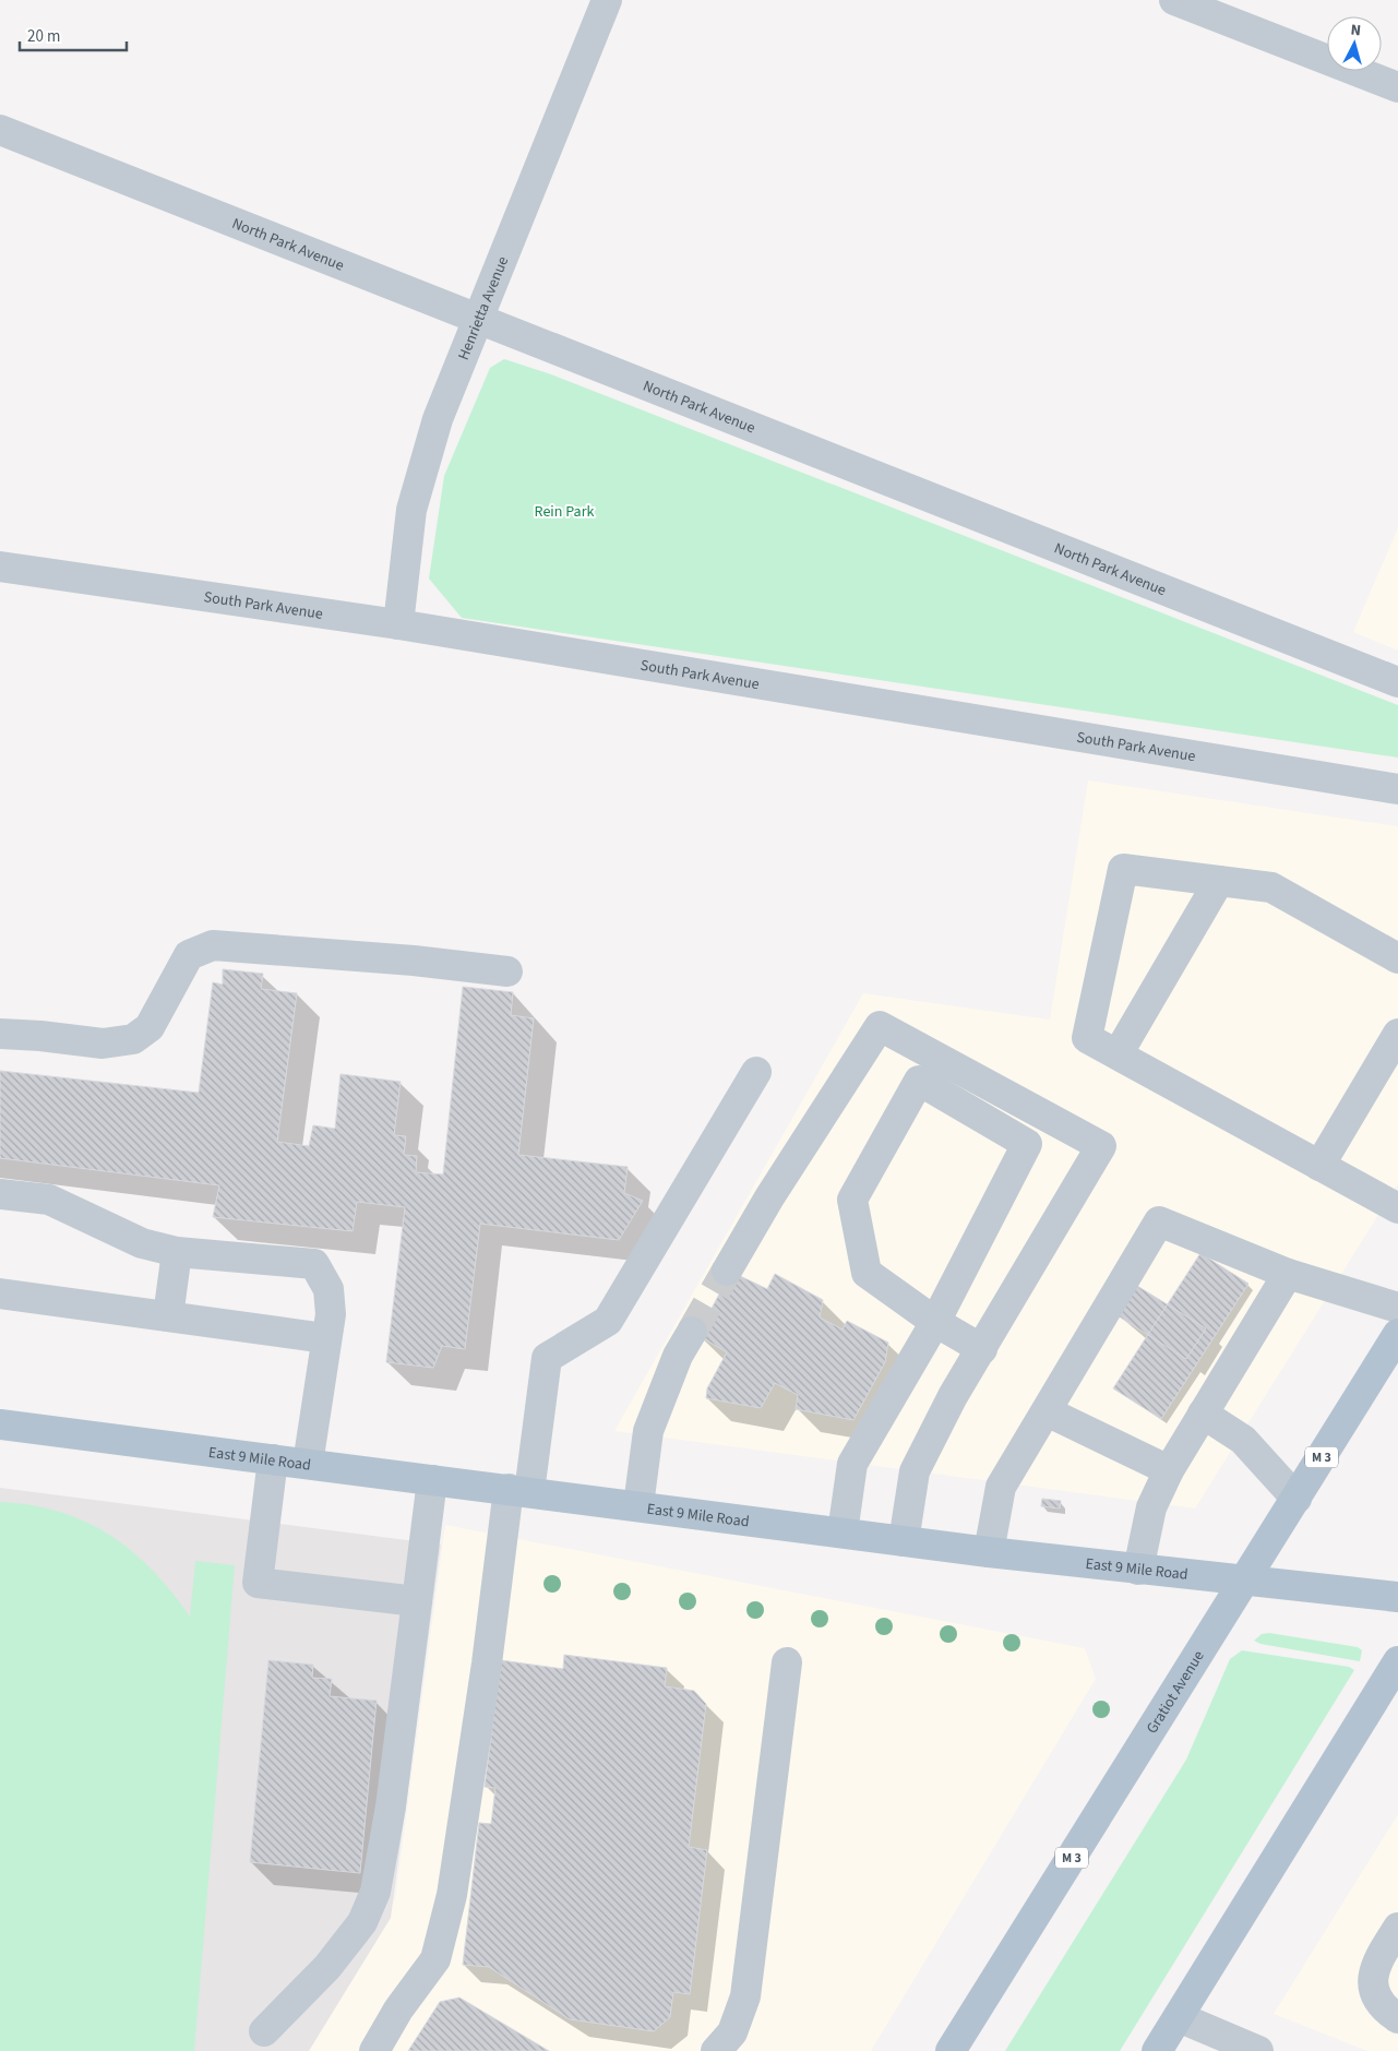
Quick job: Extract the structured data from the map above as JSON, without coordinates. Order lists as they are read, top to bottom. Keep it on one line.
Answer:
{"streets":{"main road":["M 3","East 9 Mile Road","Gratiot Avenue"],"street":["North Park Avenue","Henrietta Avenue","South Park Avenue"]},"crossings":[["North Park Avenue","Henrietta Avenue"],["Henrietta Avenue","South Park Avenue"],["East 9 Mile Road","Gratiot Avenue"]],"parks":["Rein Park"],"scale_bar":"20 m","north":"top"}
